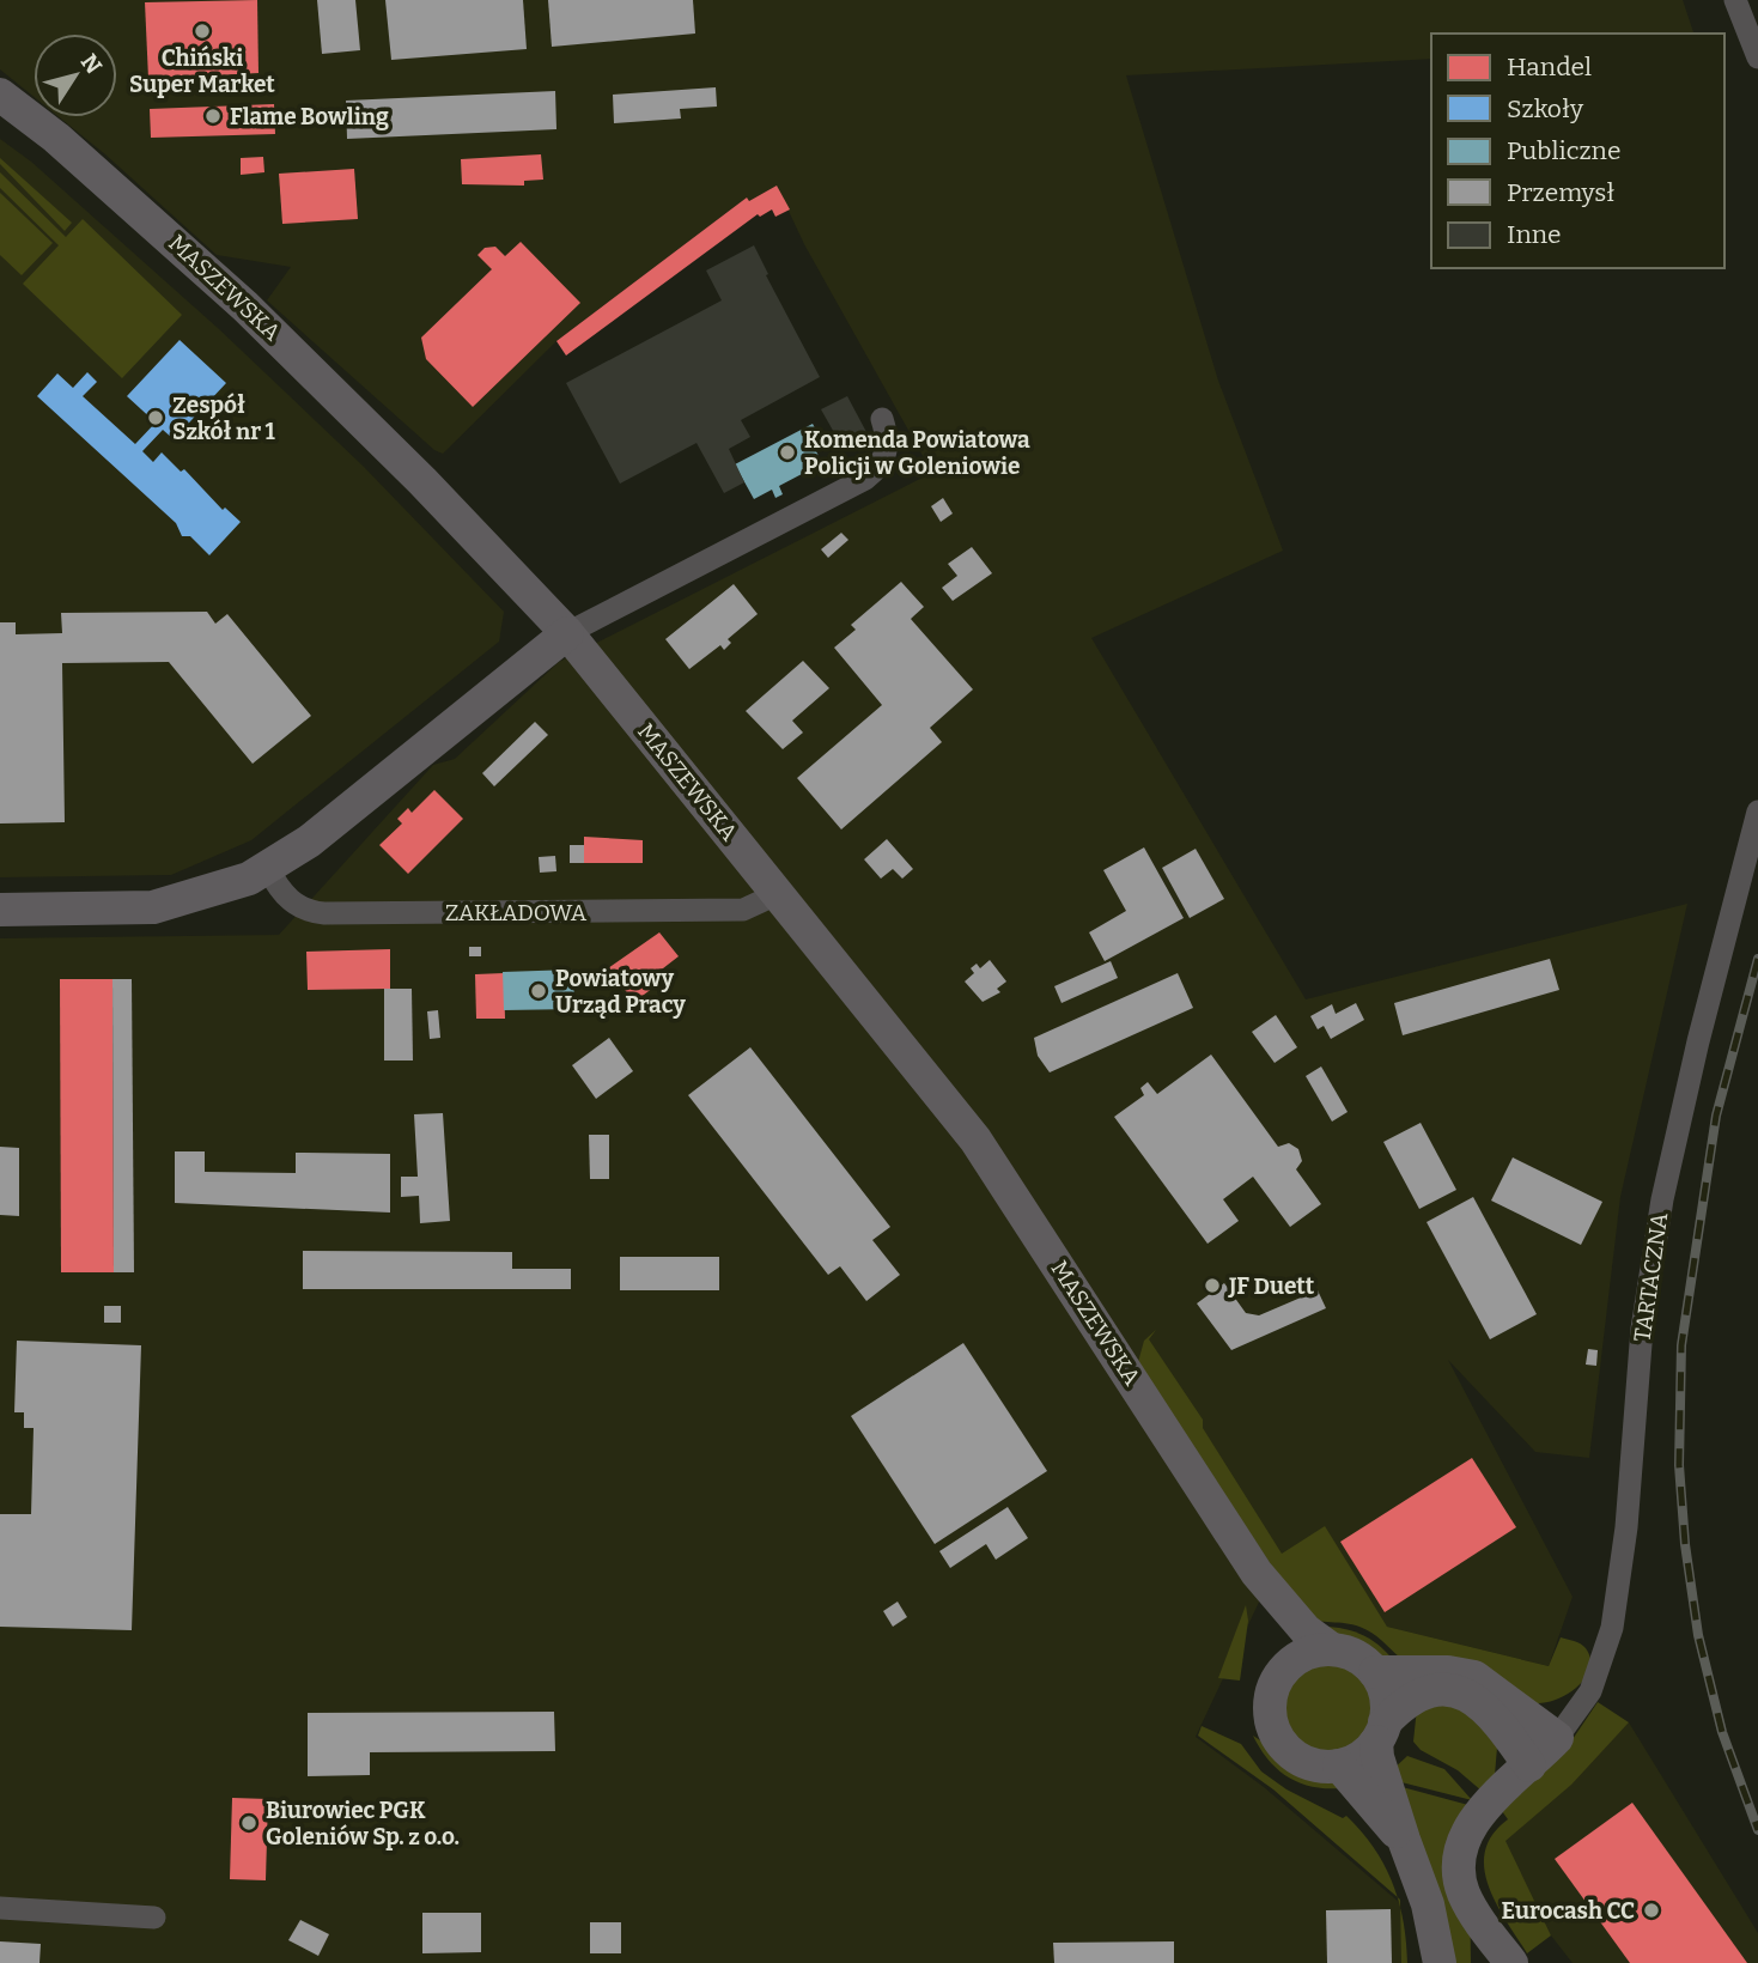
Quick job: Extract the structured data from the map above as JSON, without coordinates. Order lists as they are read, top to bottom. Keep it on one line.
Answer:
{"streets":{"street":["MASZEWSKA","ZAKŁADOWA","TARTACZNA"]},"crossings":[["MASZEWSKA","ZAKŁADOWA"]],"places":["Chiński Super Market","Flame Bowling","Zespół Szkół nr 1","Komenda Powiatowa Policji w Goleniowie","Powiatowy Urząd Pracy","JF Duett","Biurowiec PGK Goleniów Sp. z o.o.","Eurocash CC"],"legend":["Handel","Szkoły","Publiczne","Przemysł","Inne"],"north":"top right"}
